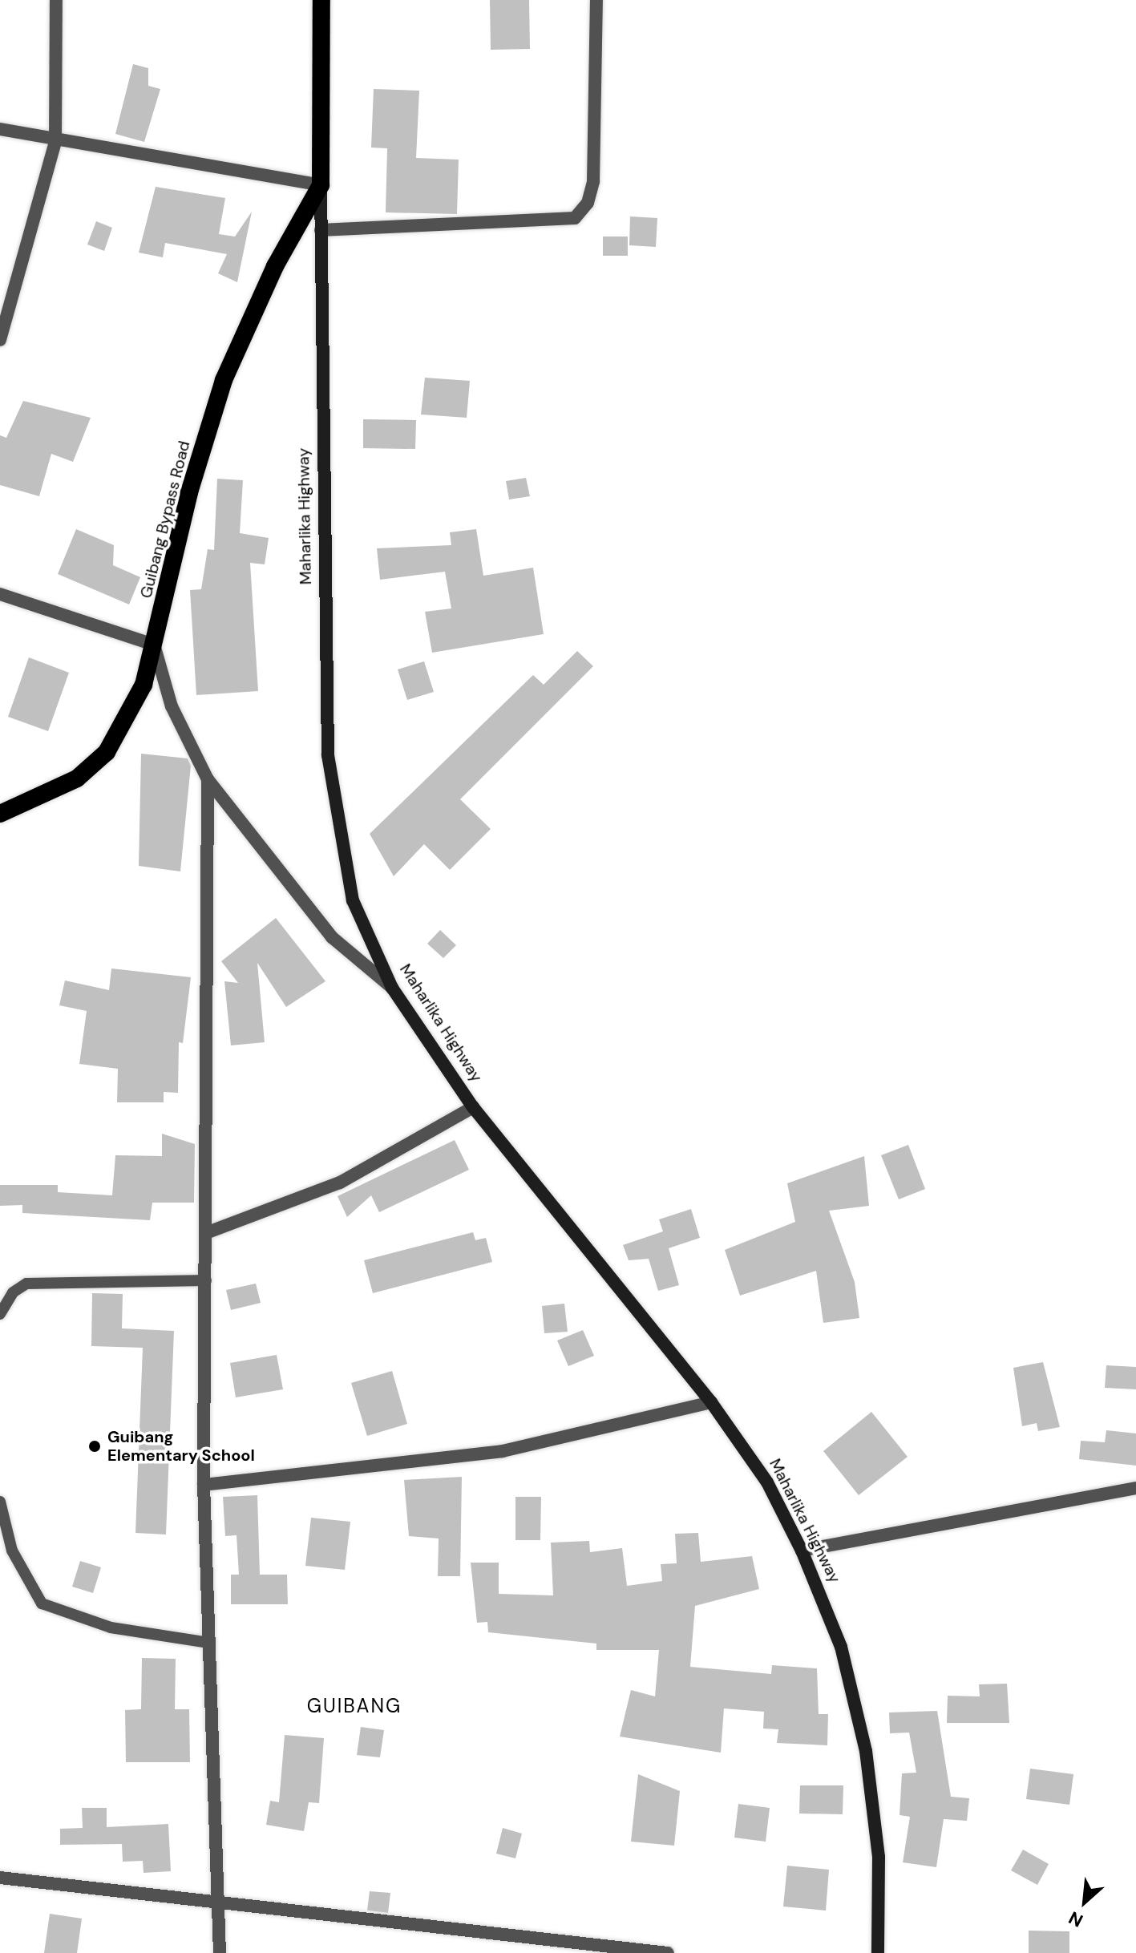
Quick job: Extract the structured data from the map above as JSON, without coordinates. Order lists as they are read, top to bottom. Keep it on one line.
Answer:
{"streets":{"highway":["Maharlika Highway","Guibang Bypass Road"]},"crossings":[["Maharlika Highway","Guibang Bypass Road"]],"districts":["GUIBANG"],"places":["Guibang Elementary School"],"north":"bottom left"}
